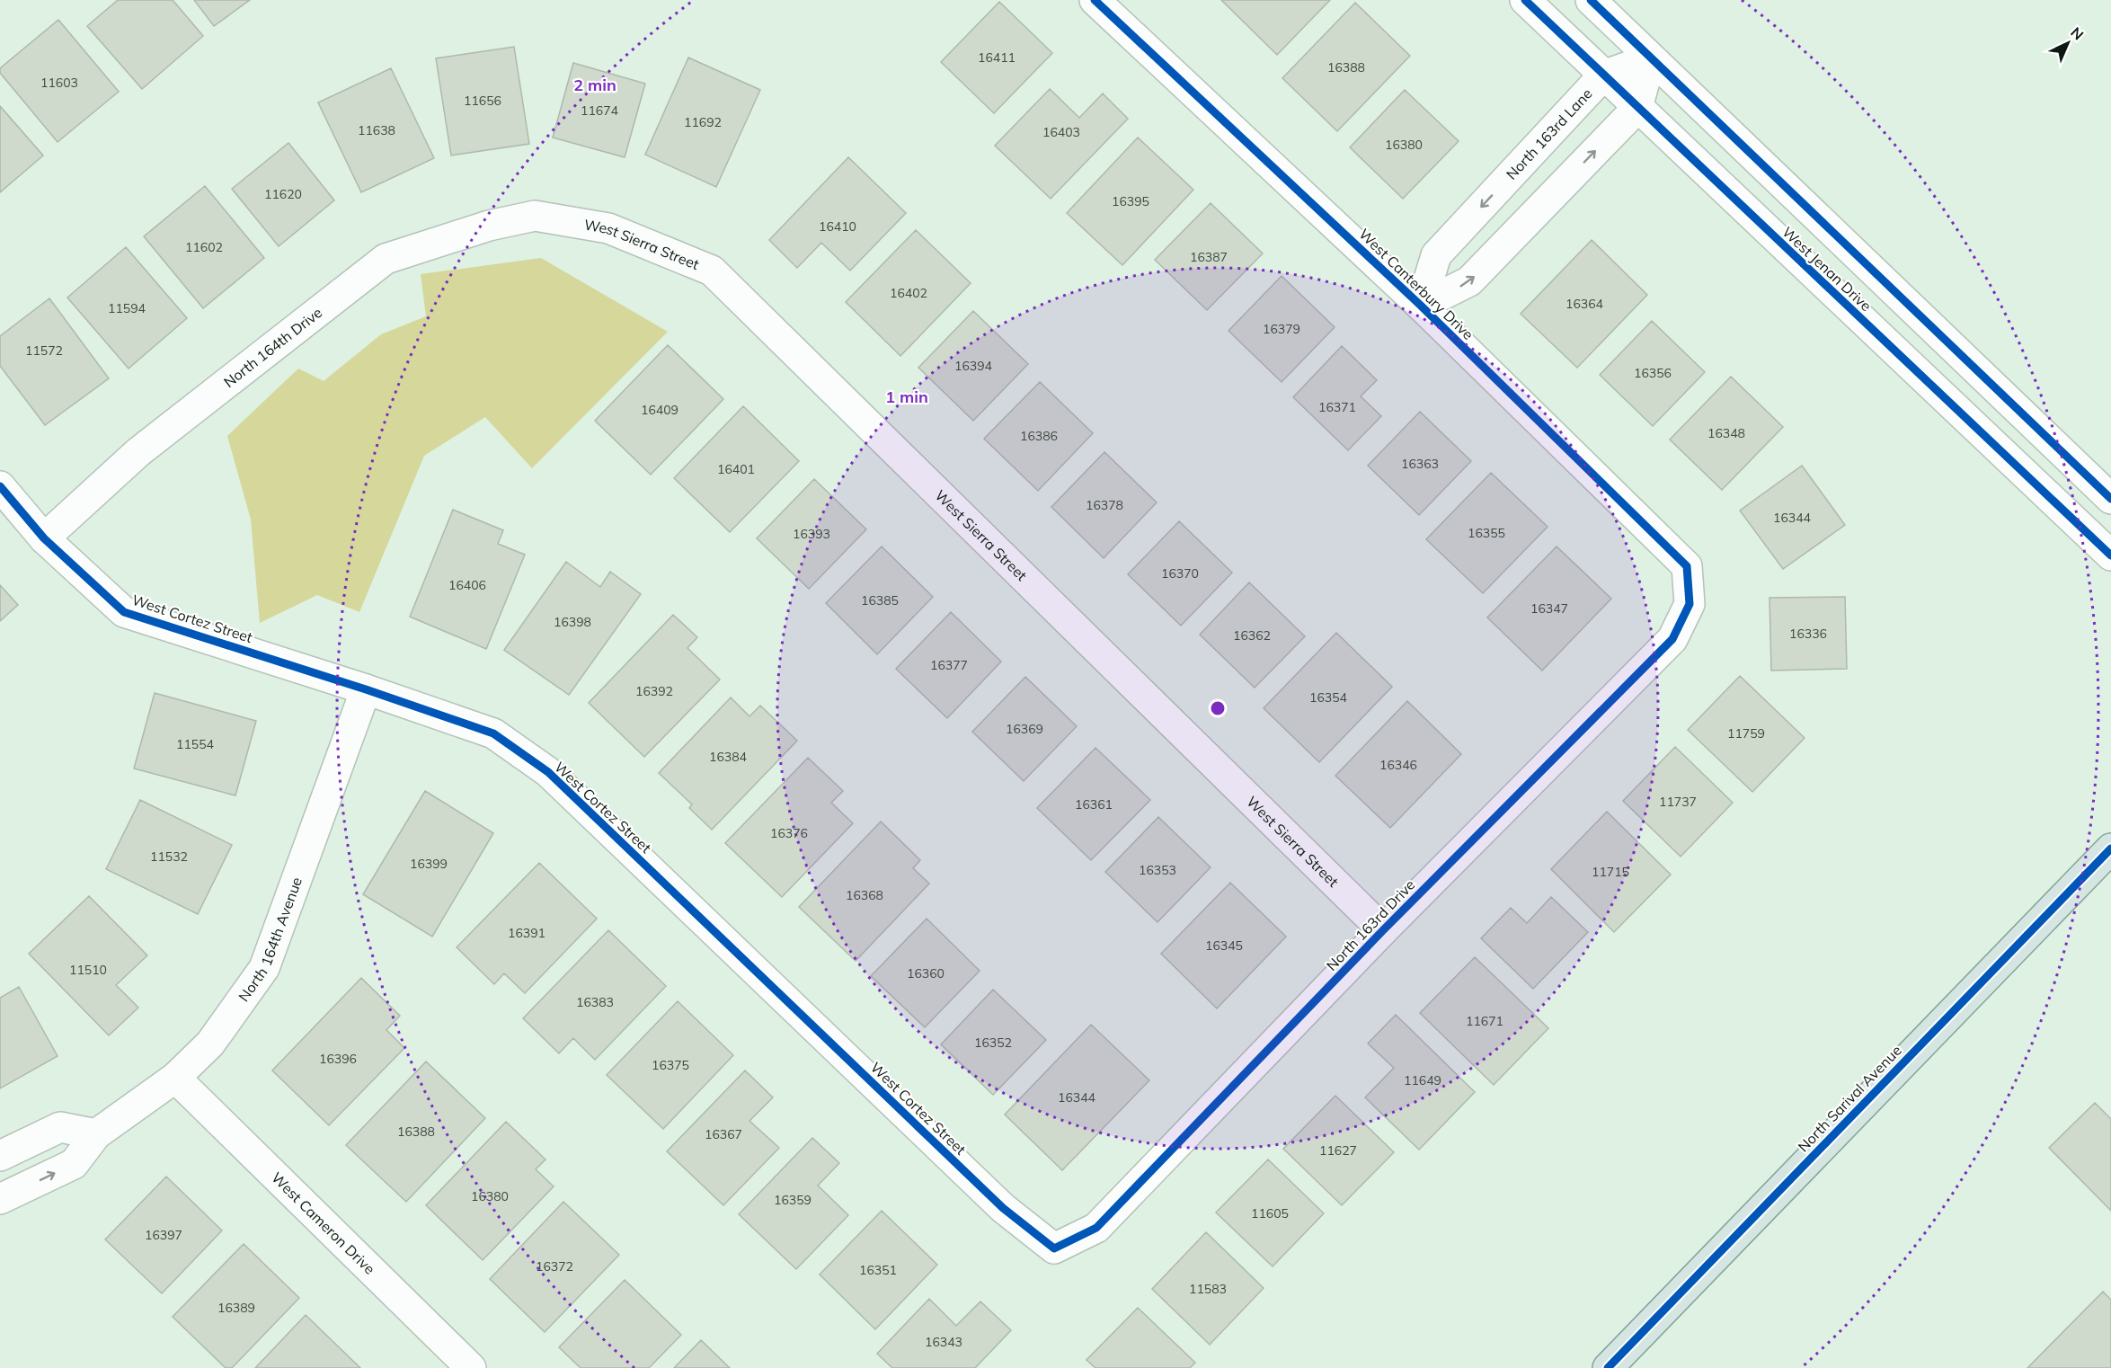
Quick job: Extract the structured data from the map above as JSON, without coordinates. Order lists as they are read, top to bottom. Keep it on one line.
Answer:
{"streets":{"main road":["North Sarival Avenue"],"street":["North 163rd Lane","West Sierra Street","West Jenan Drive","West Canterbury Drive","North 164th Drive","West Cortez Street","North 163rd Drive","North 164th Avenue","West Cameron Drive"]},"crossings":[["North 163rd Lane","West Jenan Drive"],["North 163rd Lane","West Canterbury Drive"],["West Sierra Street","North 164th Drive"],["West Sierra Street","North 163rd Drive"],["West Canterbury Drive","North 163rd Drive"],["North 164th Drive","West Cortez Street"],["West Cortez Street","North 163rd Drive"],["West Cortez Street","North 164th Avenue"],["North 164th Avenue","West Cameron Drive"]],"house_numbers":["16411","16388","11603","11656","11674","11692","11638","16403","16380","11620","16395","16410","11602","16387","16402","16364","11594","16379","11572","16394","16356","16371","16409","16348","16386","16363","16401","16378","16344","16355","16393","16370","16406","16385","16347","16398","16336","16362","16377","16392","16354","16369","11759","11554","16384","16346","11737","16361","16376","11532","16399","16353","11715","16368","16391","16345","11510","16360","16383","11671","16352","16396","16375","11649","16344","16388","16367","11627","16380","16359","11605","16397","16372","16351","11583","16389","16343"],"north":"top right","rings":["2 min","1 min"]}
